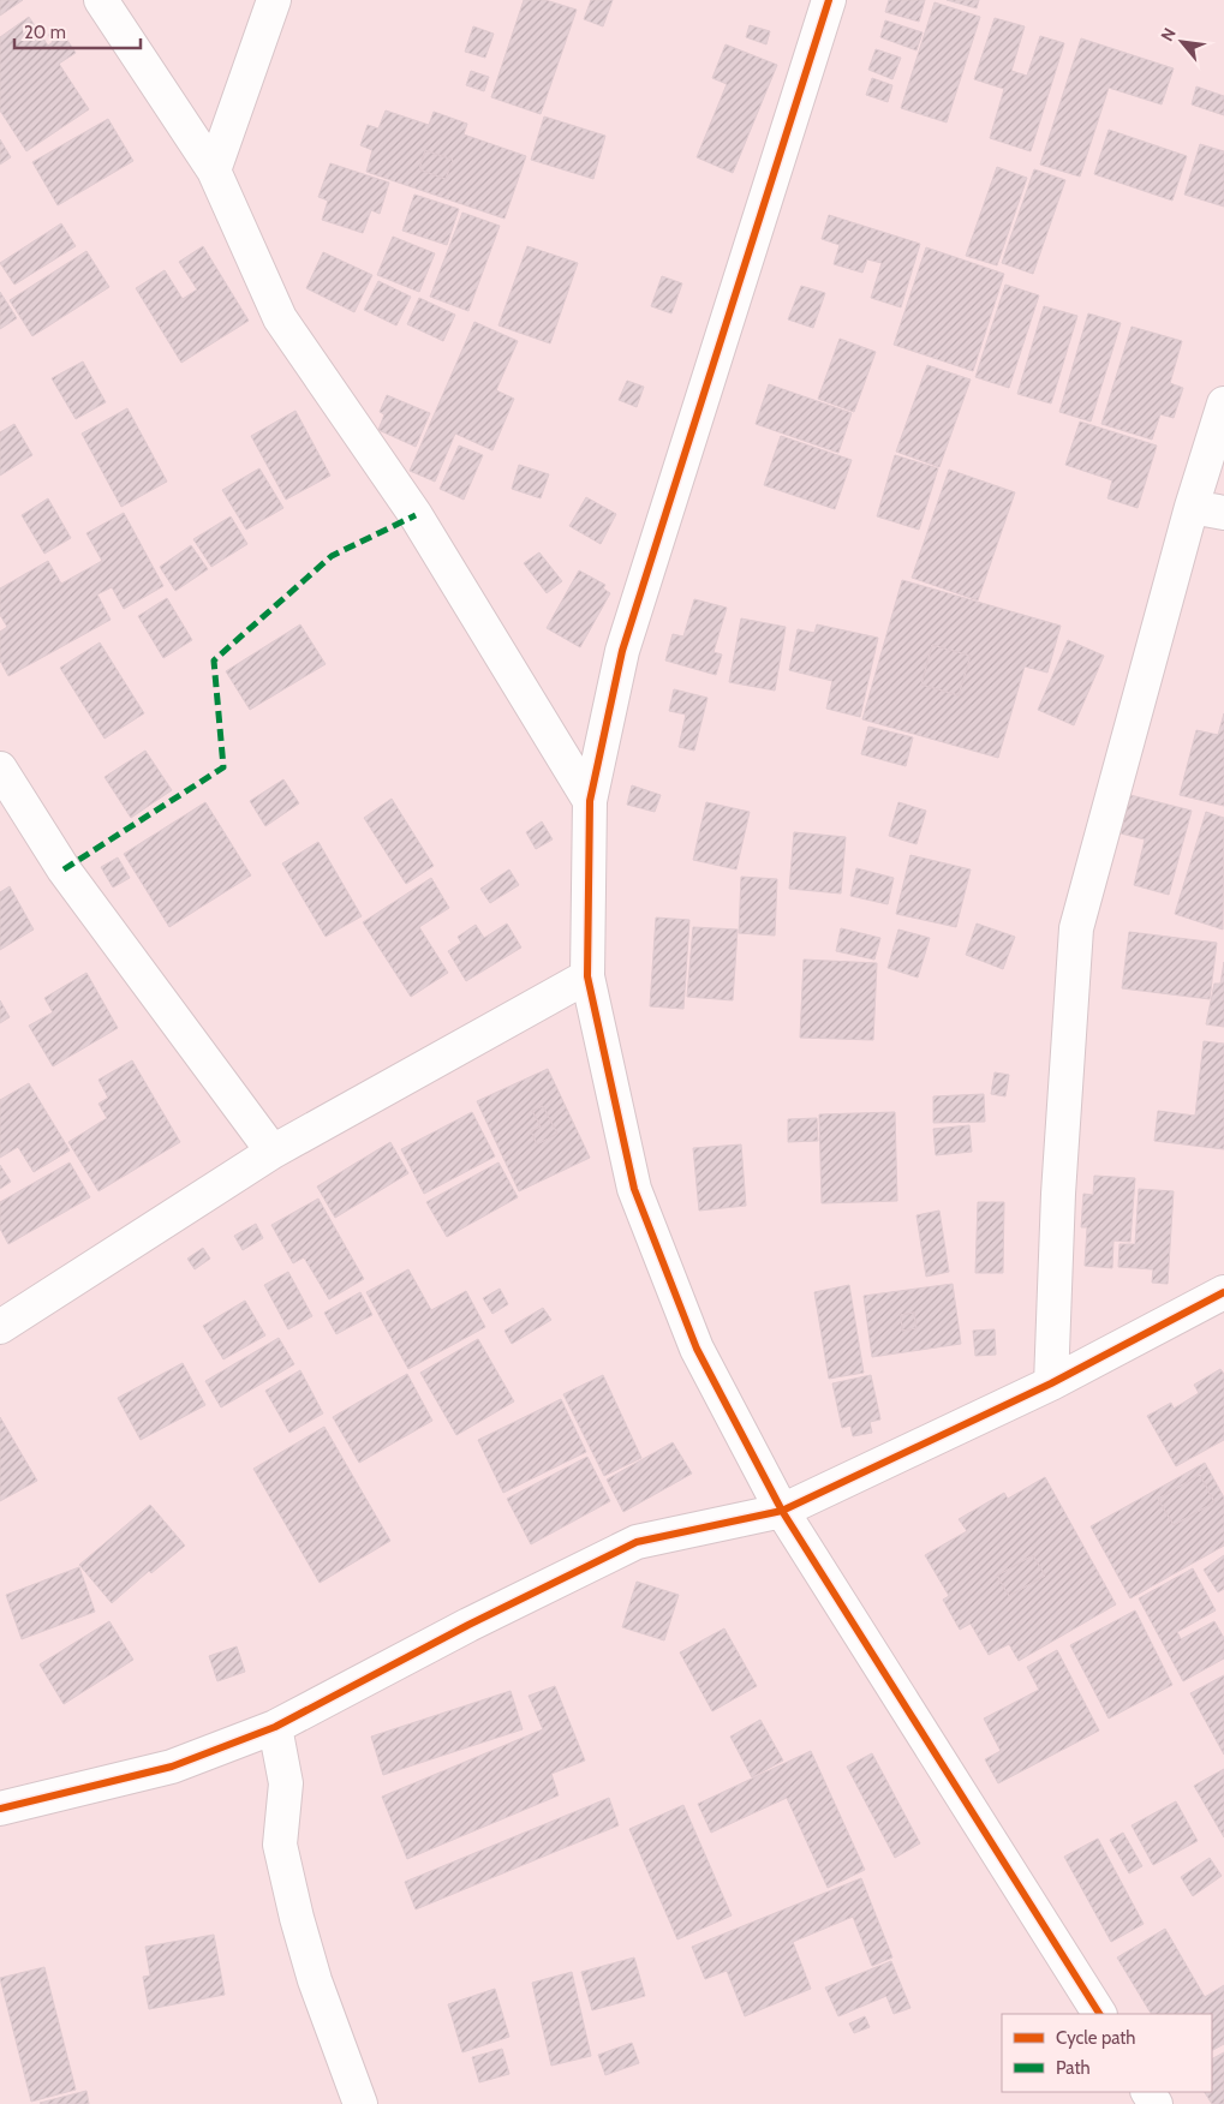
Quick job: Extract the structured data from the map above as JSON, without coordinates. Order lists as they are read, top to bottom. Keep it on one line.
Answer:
{"legend":["Cycle path","Path"],"scale_bar":"20 m","north":"top left"}
